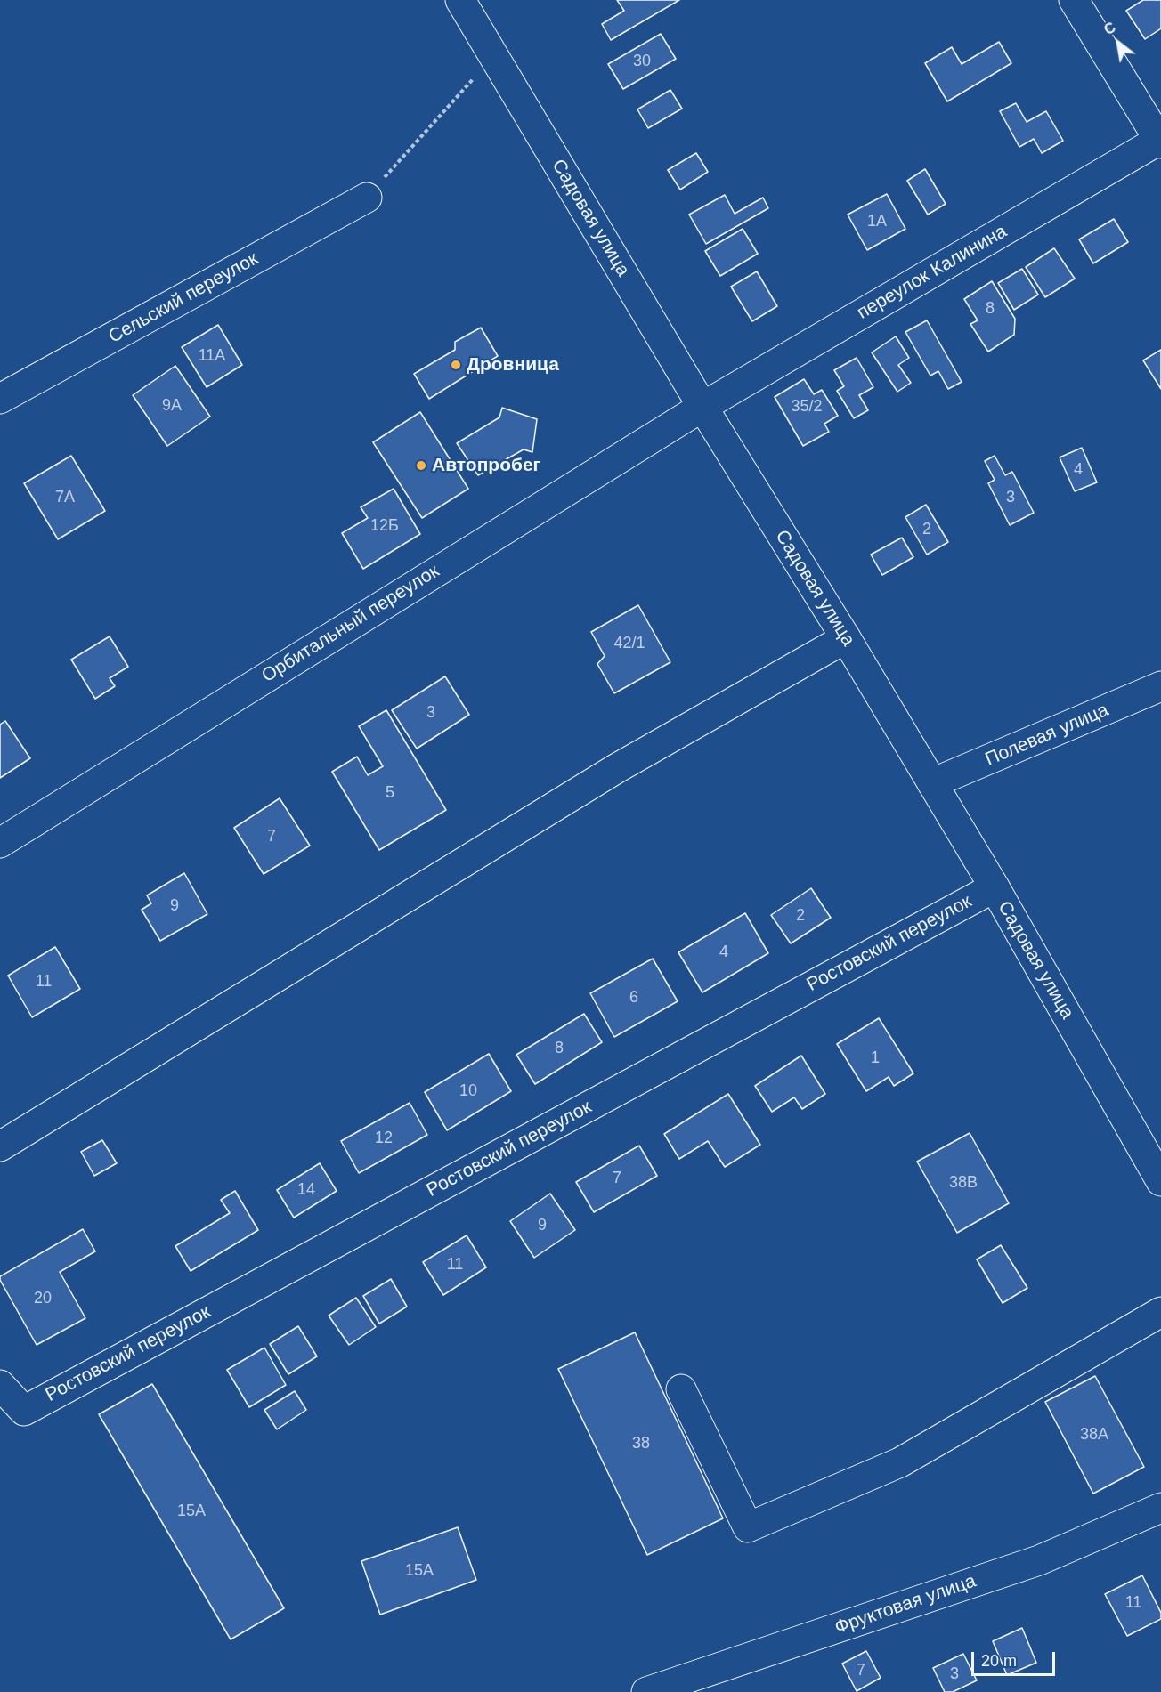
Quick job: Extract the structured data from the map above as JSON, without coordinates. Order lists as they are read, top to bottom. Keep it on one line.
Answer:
{"streets":{"street":["Садовая улица","переулок Калинина","Сельский переулок","Орбитальный переулок","Полевая улица","Ростовский переулок","Фруктовая улица"]},"crossings":[["Садовая улица","переулок Калинина"],["Садовая улица","Орбитальный переулок"],["Садовая улица","Полевая улица"],["Садовая улица","Ростовский переулок"],["переулок Калинина","Орбитальный переулок"]],"places":["Дровница","Автопробег"],"house_numbers":["30","1А","8","11А","9А","35/2","4","7А","3","12Б","2","42/1","3","5","7","9","2","4","11","6","8","1","10","12","7","38В","14","9","11","20","38А","38","15А","15А","11","7","3"],"scale_bar":"20 m","north":"top left"}
